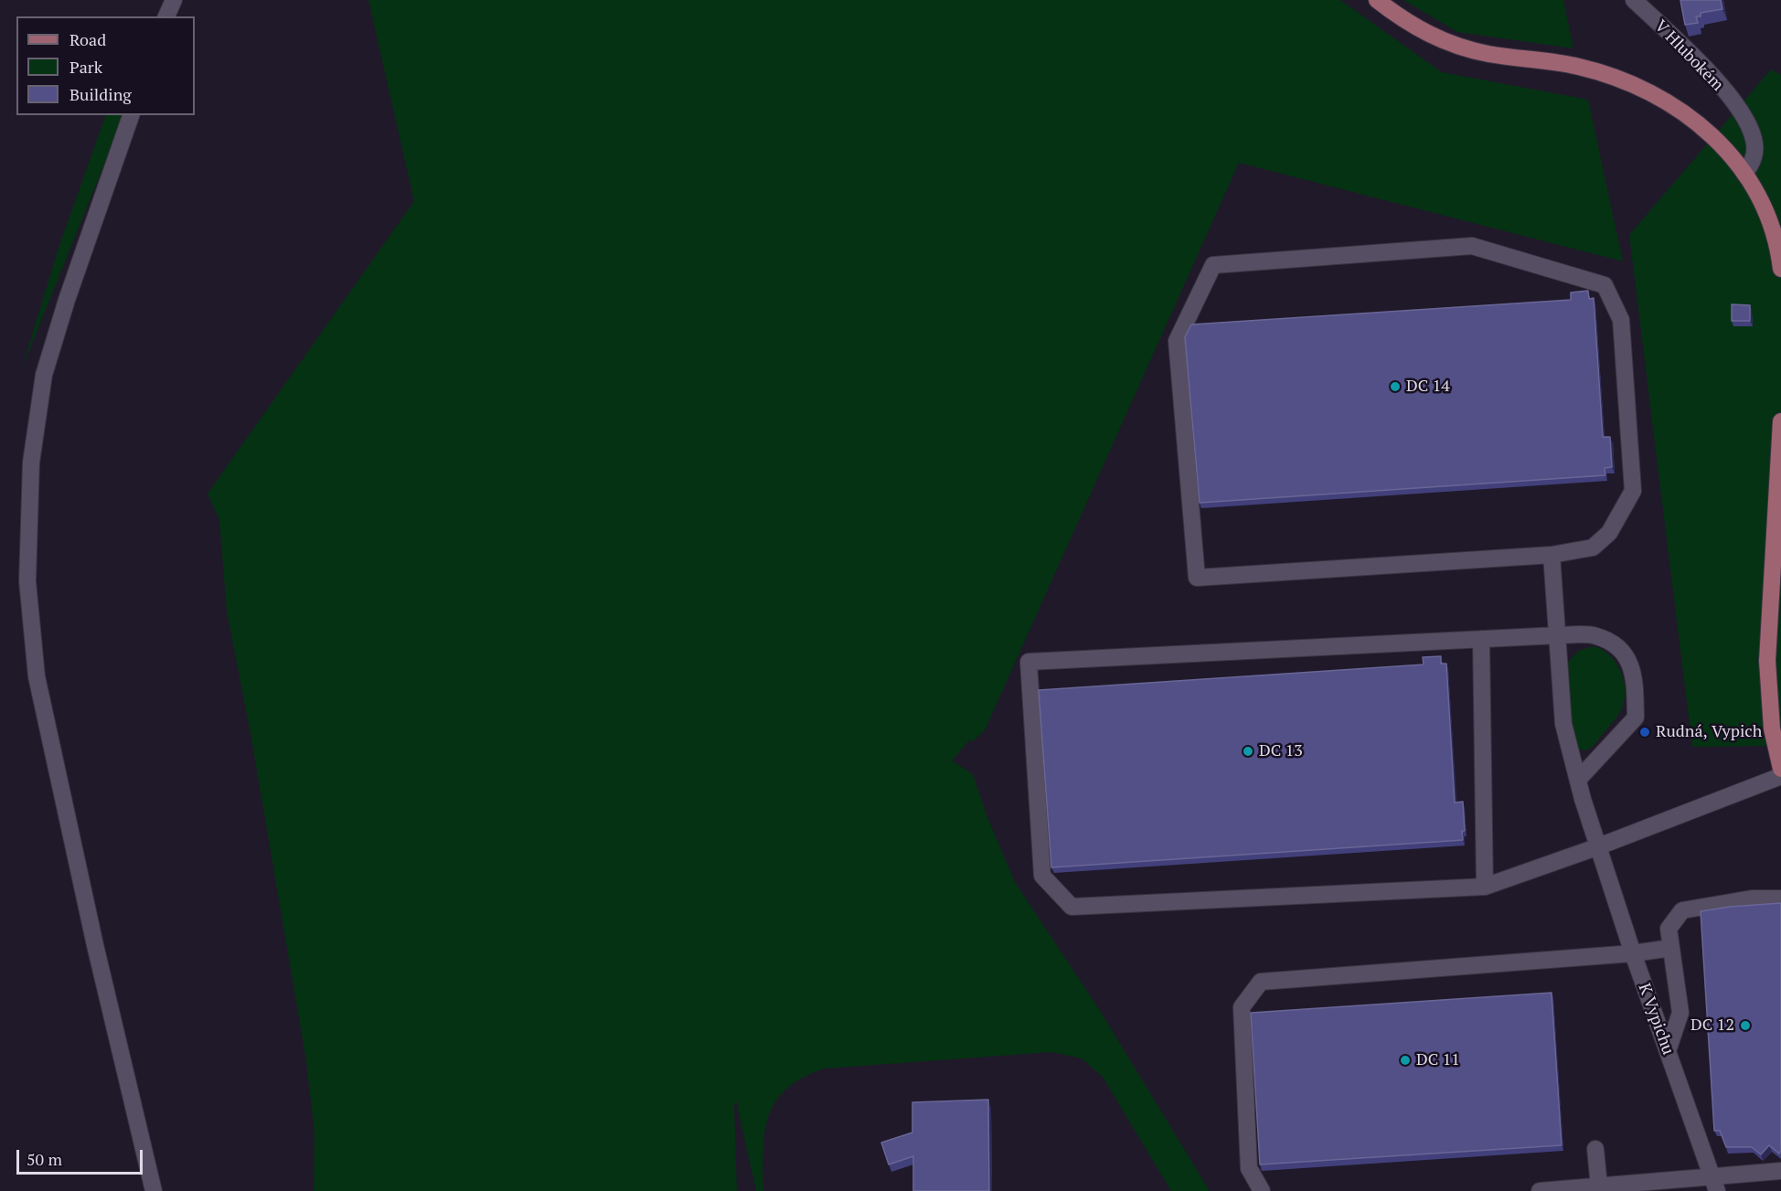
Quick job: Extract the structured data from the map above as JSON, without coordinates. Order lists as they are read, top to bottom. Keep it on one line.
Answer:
{"streets":{"street":["V Hlubokém","K Vypichu"]},"places":["DC 14","Rudná, Vypich","DC 13","DC 12","DC 11"],"legend":["Road","Park","Building"],"scale_bar":"50 m"}
